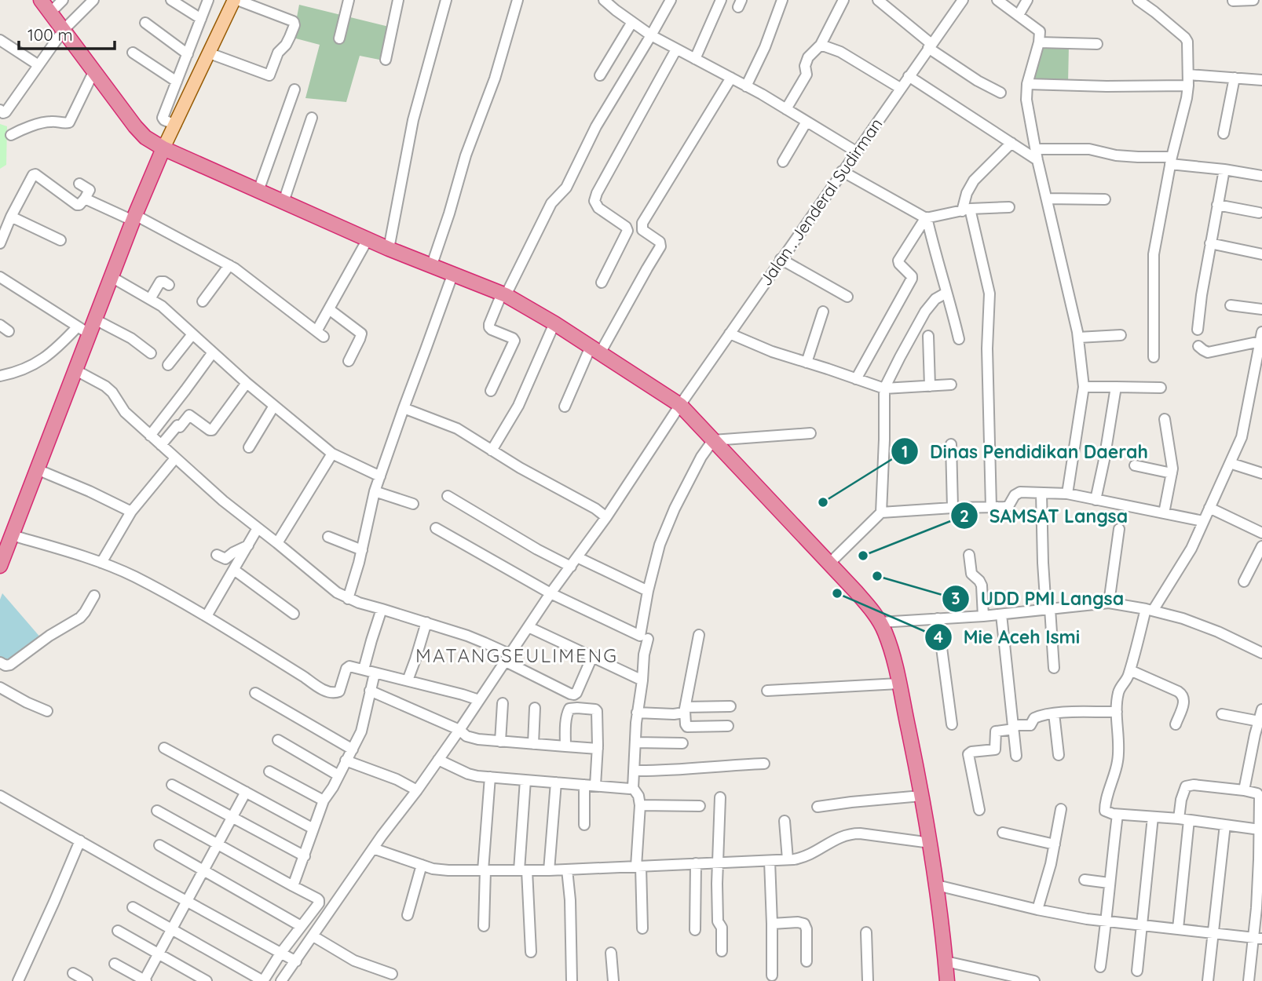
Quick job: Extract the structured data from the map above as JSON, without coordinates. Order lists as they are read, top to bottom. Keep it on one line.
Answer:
{"streets":{"street":["Jalan . Jenderal Sudirman"]},"districts":["MATANGSEULIMENG"],"places":["Dinas Pendidikan Daerah","SAMSAT Langsa","UDD PMI Langsa","Mie Aceh Ismi"],"scale_bar":"100 m"}
